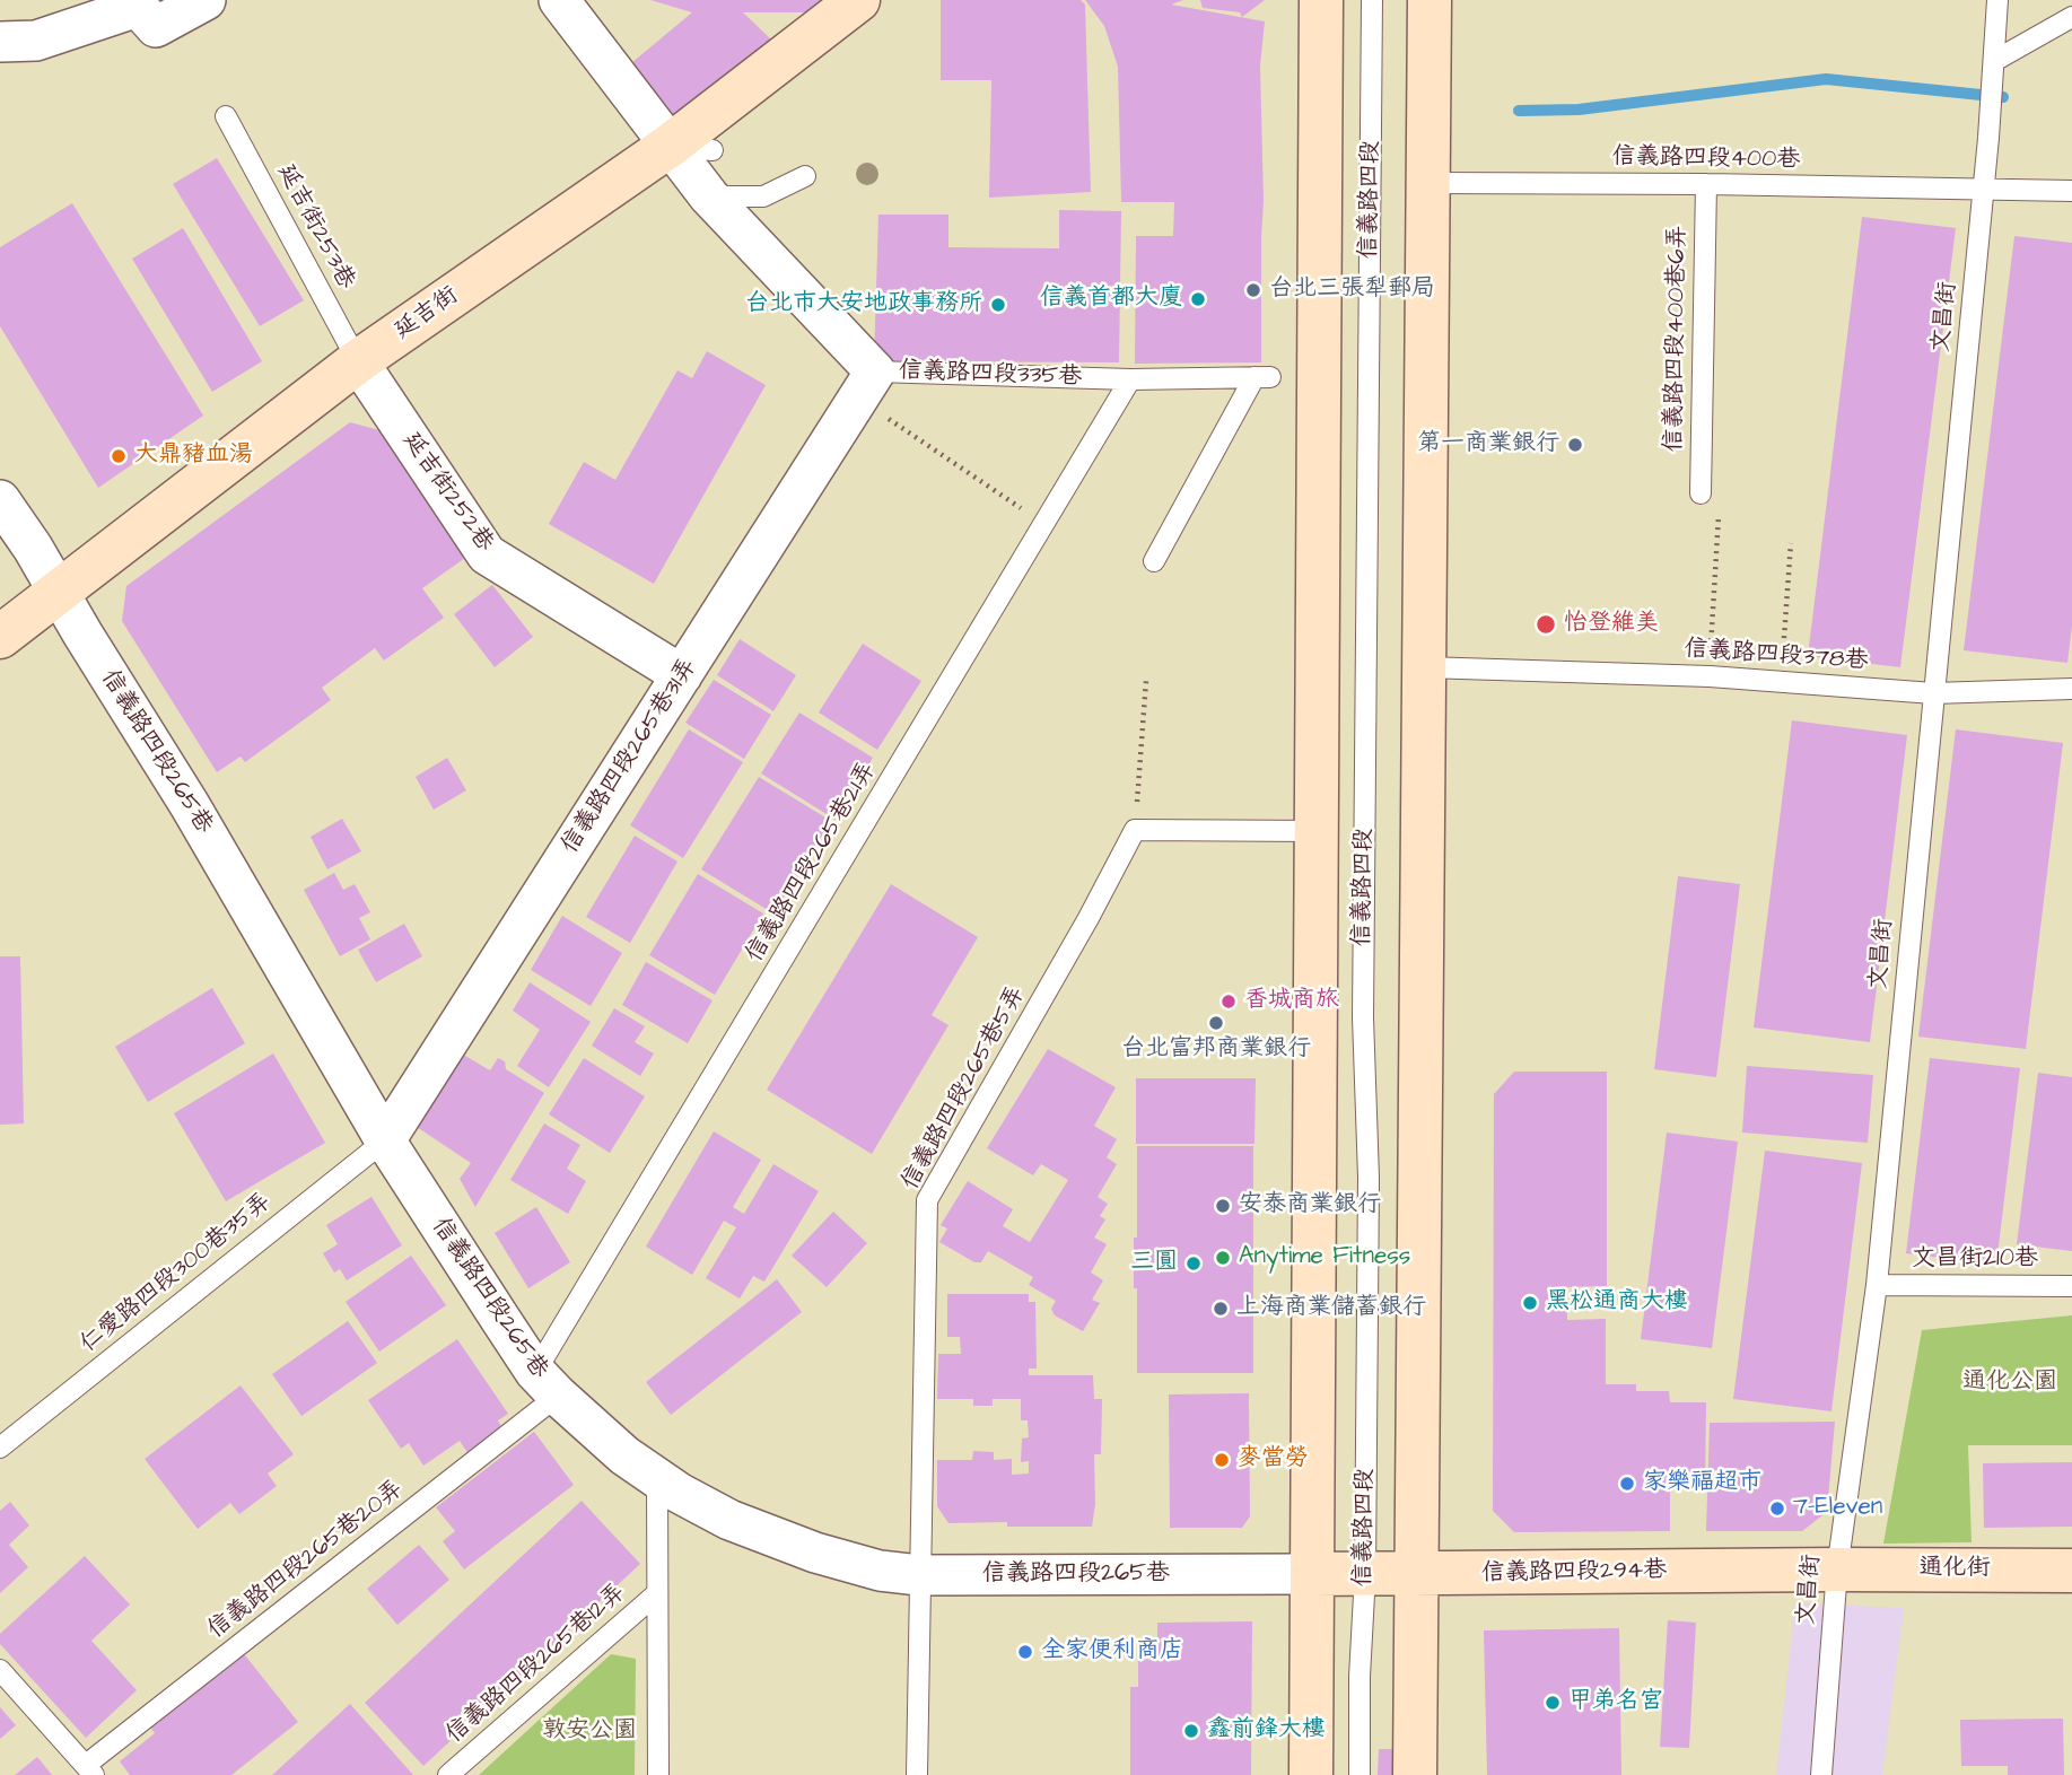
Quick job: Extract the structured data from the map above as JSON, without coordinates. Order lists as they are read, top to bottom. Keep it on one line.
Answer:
{"streets":{"main road":["信義路四段","延吉街","通化街","信義路四段294巷"],"street":["信義路四段335巷","延吉街252巷","信義路四段265巷","信義路四段265巷31弄"],"lane":["信義路四段400巷","延吉街253巷","文昌街","信義路四段400巷6弄","信義路四段378巷","信義路四段265巷21弄","信義路四段265巷5弄","文昌街210巷","仁愛路四段300巷35弄","信義路四段265巷20弄","信義路四段265巷12弄"]},"crossings":[["信義路四段400巷","信義路四段"],["信義路四段400巷","文昌街"],["信義路四段400巷","信義路四段400巷6弄"],["信義路四段","信義路四段378巷"],["信義路四段","信義路四段265巷"],["信義路四段","信義路四段294巷"],["延吉街253巷","延吉街"],["延吉街253巷","延吉街252巷"],["延吉街","信義路四段335巷"],["延吉街","延吉街252巷"],["延吉街","信義路四段265巷"],["文昌街","信義路四段378巷"],["文昌街","文昌街210巷"],["文昌街","通化街"],["文昌街","信義路四段294巷"],["信義路四段335巷","信義路四段265巷31弄"],["信義路四段335巷","信義路四段265巷21弄"],["延吉街252巷","信義路四段265巷31弄"],["信義路四段265巷","信義路四段265巷31弄"],["信義路四段265巷","信義路四段265巷21弄"],["信義路四段265巷","信義路四段265巷5弄"],["信義路四段265巷","仁愛路四段300巷35弄"],["信義路四段265巷","信義路四段265巷20弄"],["信義路四段265巷","信義路四段294巷"],["信義路四段265巷31弄","仁愛路四段300巷35弄"],["信義路四段265巷21弄","信義路四段265巷20弄"],["通化街","信義路四段294巷"]],"parks":["通化公園","敦安公園"],"places":["台北三張犁郵局","信義首都大廈","台北市大安地政事務所","第一商業銀行","大鼎豬血湯","怡登維美","香城商旅","台北富邦商業銀行","安泰商業銀行","Anytime Fitness","三圓","黑松通商大樓","上海商業儲蓄銀行","麥當勞","家樂福超市","7-Eleven","全家便利商店","甲弟名宮","鑫前鋒大樓"]}
